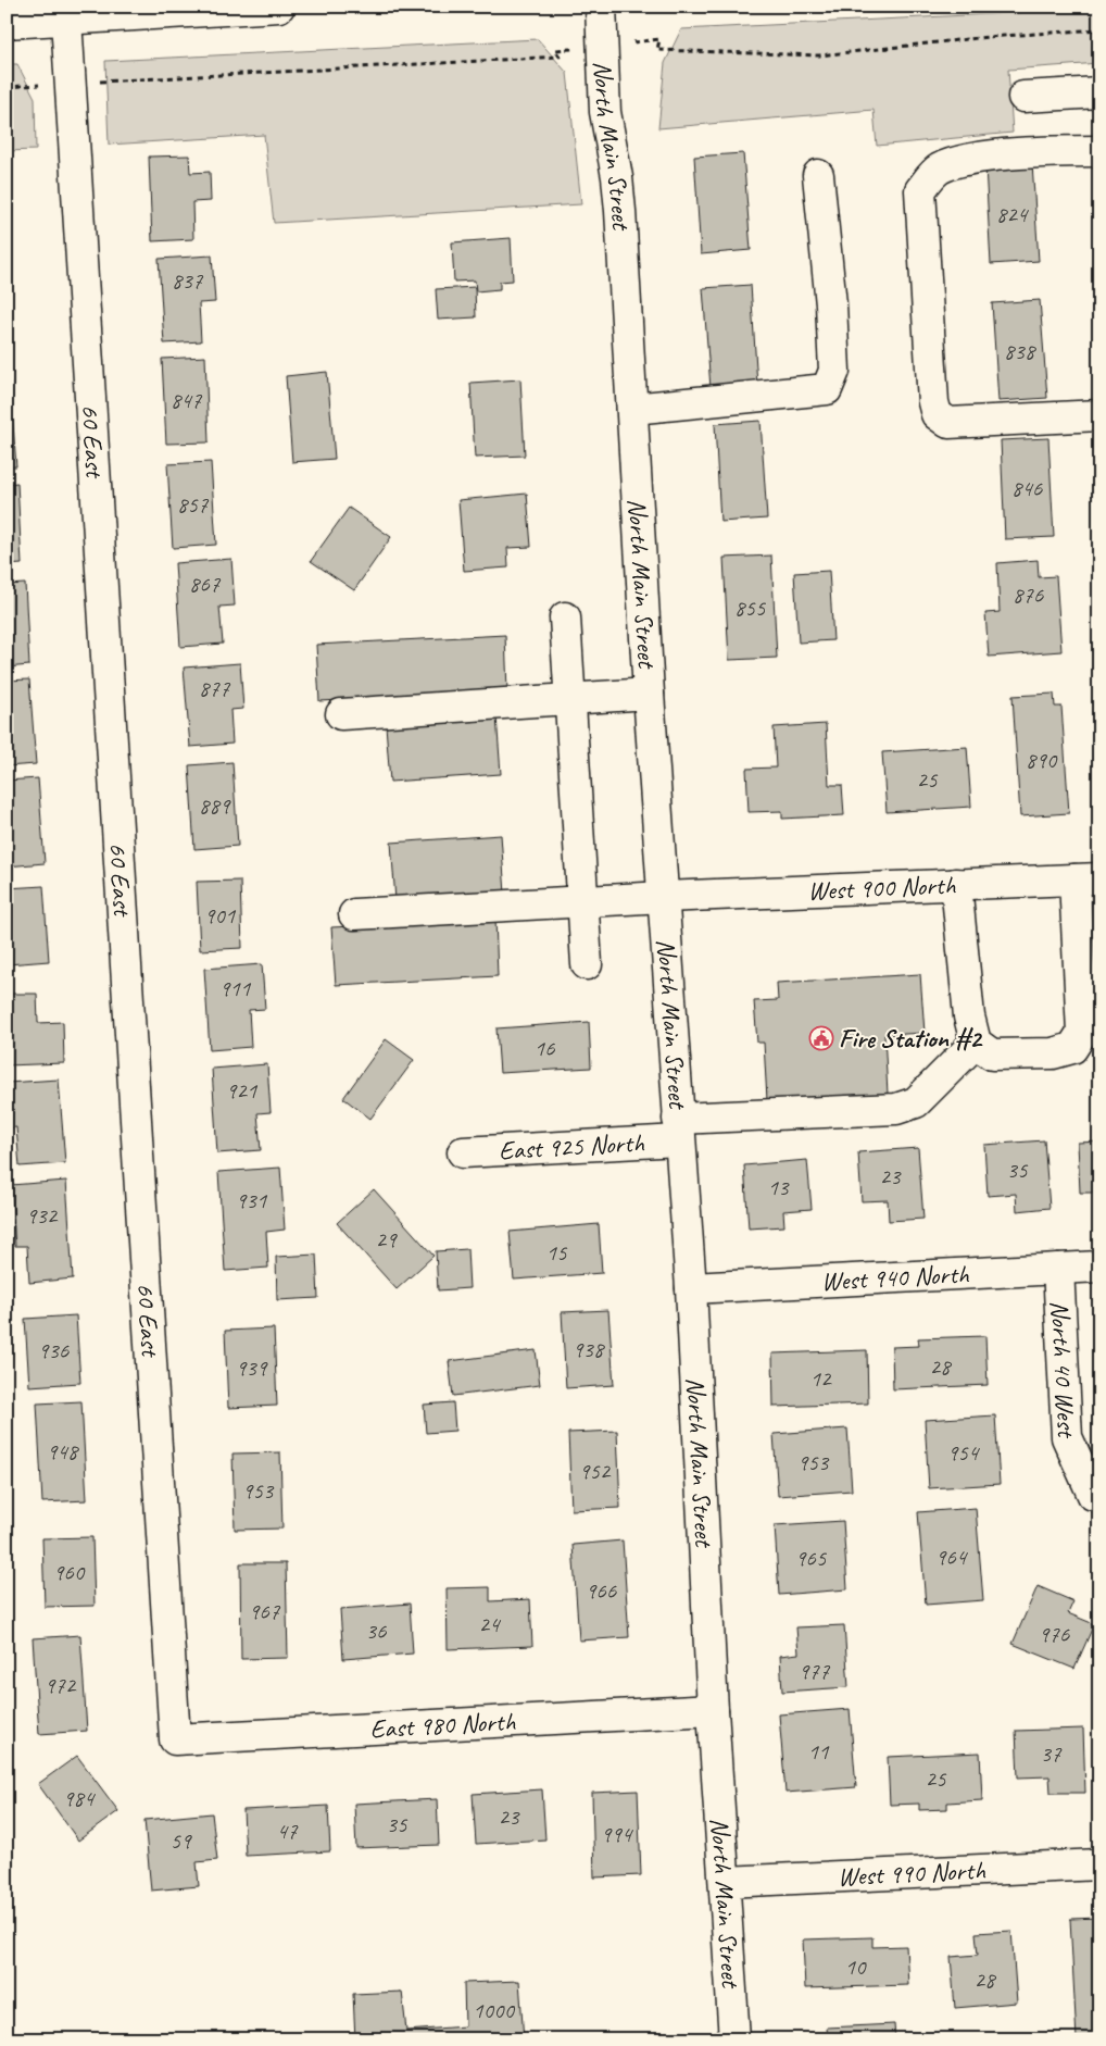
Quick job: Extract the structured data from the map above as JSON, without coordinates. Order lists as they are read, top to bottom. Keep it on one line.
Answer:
{"streets":{"main road":["North Main Street","60 East","West 900 North","East 925 North","West 940 North","North 40 West","East 980 North","West 990 North"]},"crossings":[["North Main Street","West 900 North"],["North Main Street","East 925 North"],["North Main Street","West 940 North"],["North Main Street","East 980 North"],["North Main Street","West 990 North"],["60 East","East 980 North"],["West 940 North","North 40 West"]],"places":{"public building":["Fire Station #2"]},"house_numbers":["824","837","838","847","846","857","867","876","855","877","890","25","889","901","911","16","921","35","23","13","931","932","29","15","938","936","28","939","12","948","954","953","952","953","964","965","960","966","967","24","36","976","977","972","11","37","25","984","23","35","47","994","59","10","28","1000"]}
